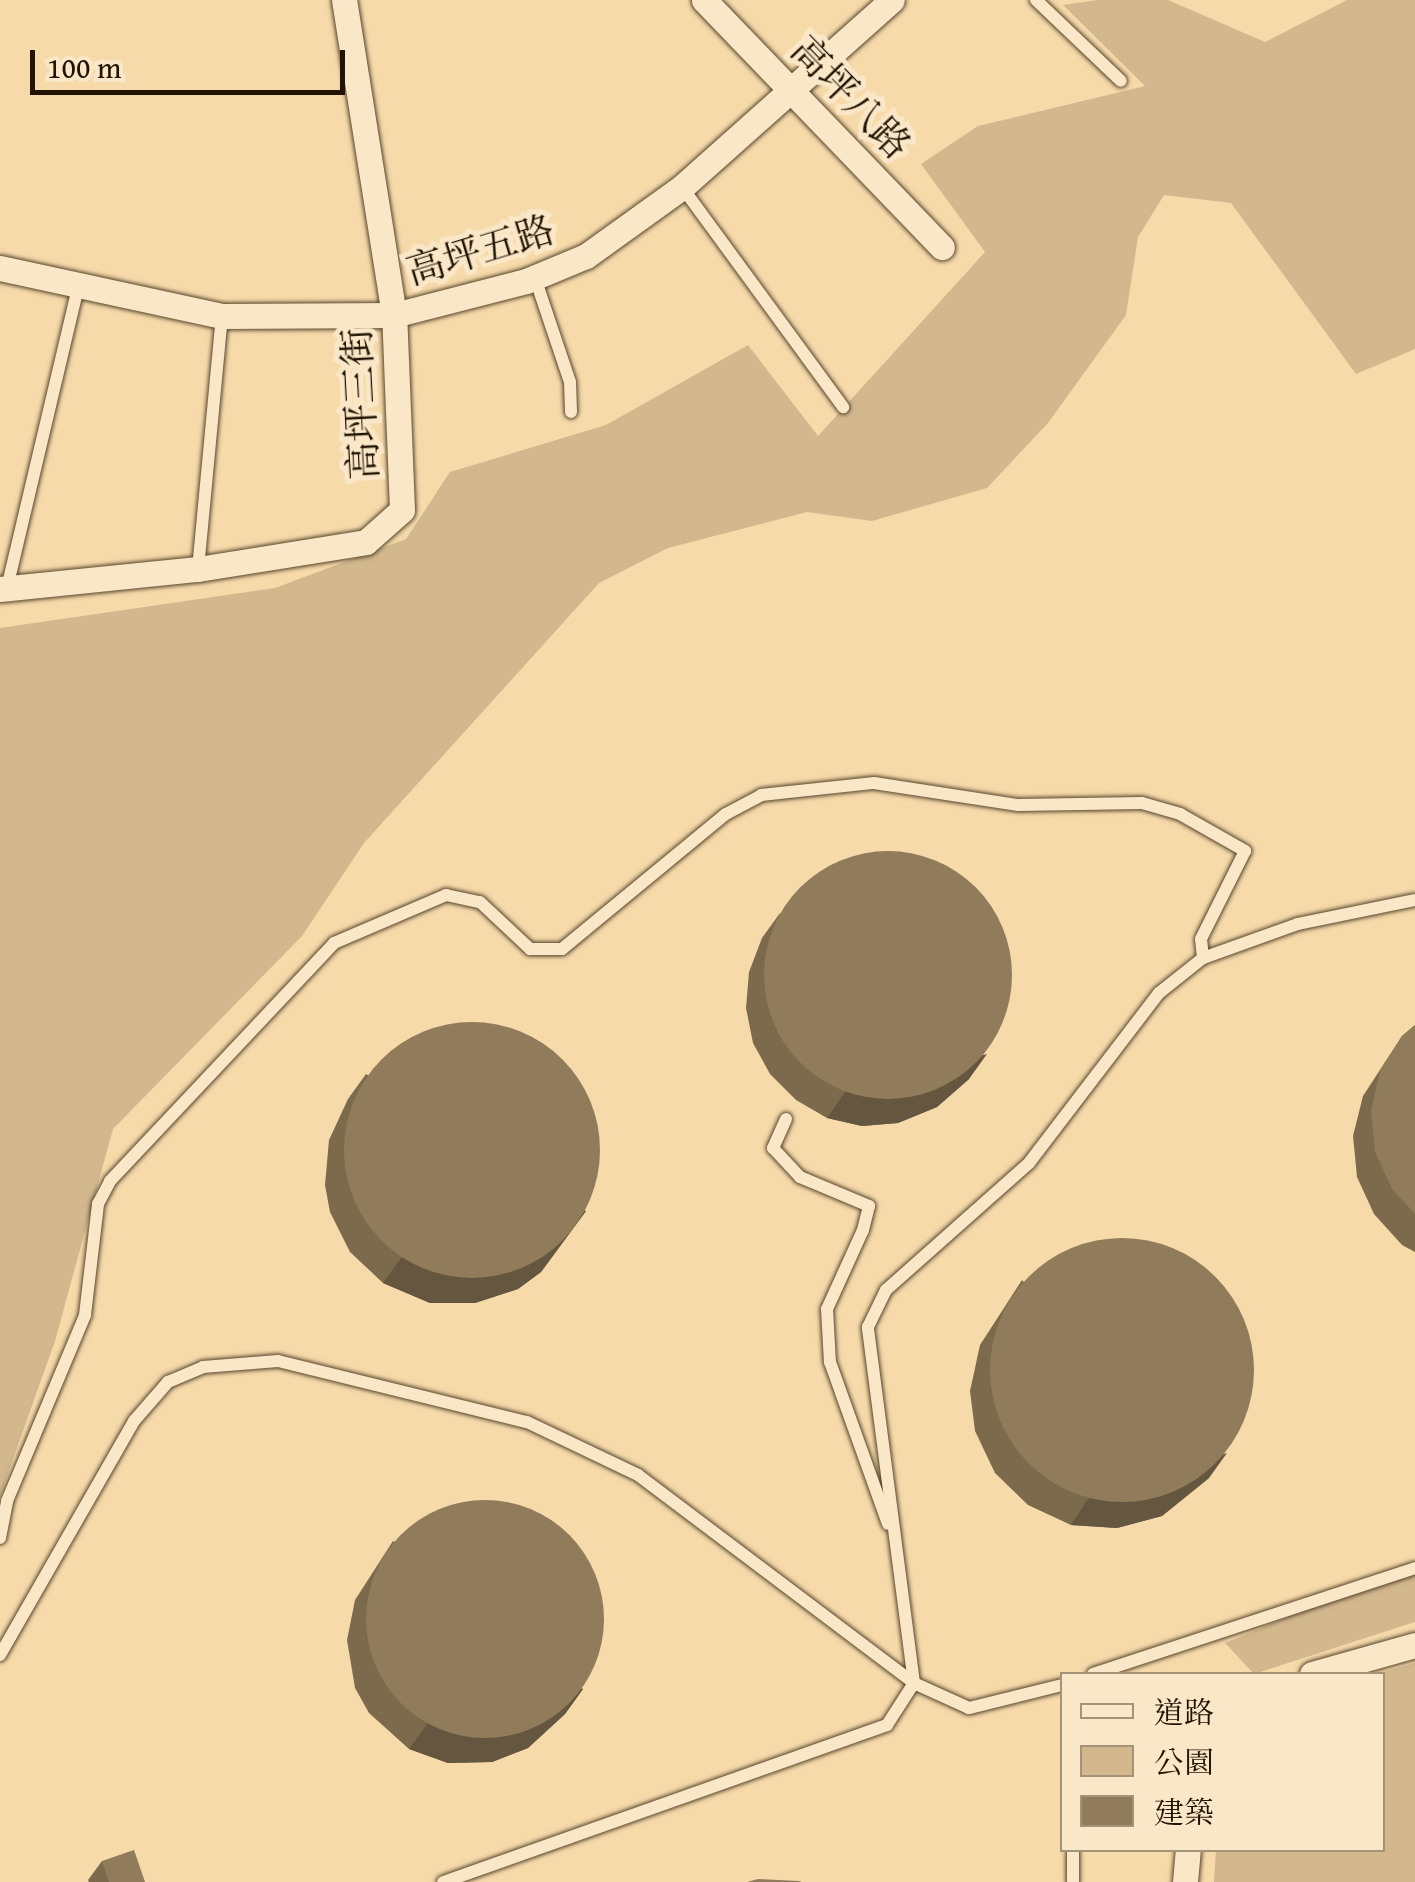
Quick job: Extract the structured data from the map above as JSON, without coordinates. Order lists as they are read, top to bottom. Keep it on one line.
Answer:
{"streets":{"street":["高坪八路","高坪五路","高坪三街"]},"crossings":[["高坪八路","高坪五路"],["高坪五路","高坪三街"]],"legend":["道路","公園","建築"],"scale_bar":"100 m"}
